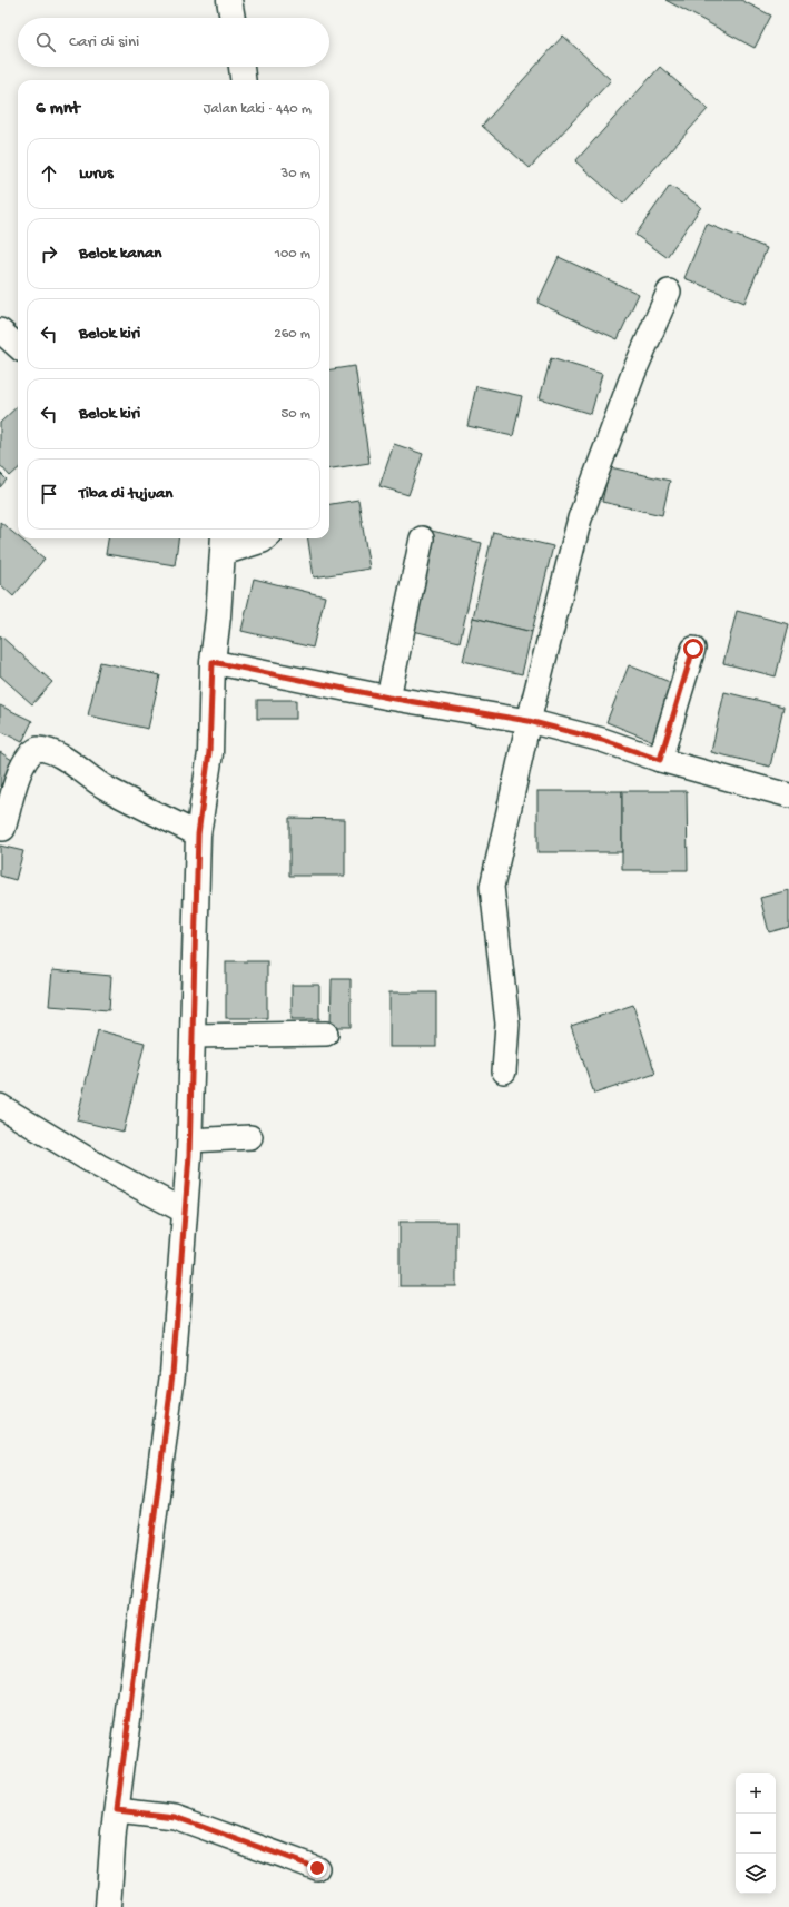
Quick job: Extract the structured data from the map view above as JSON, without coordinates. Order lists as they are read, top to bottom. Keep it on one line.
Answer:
{"page":{"search":"Cari di sini","heading":["6 mnt","Jalan kaki · 440 m"],"list":[["Lurus","30 m"],["Belok kanan","100 m"],["Belok kiri","260 m"],["Belok kiri","50 m"],"Tiba di tujuan"],"map_buttons":["+","−"]}}
